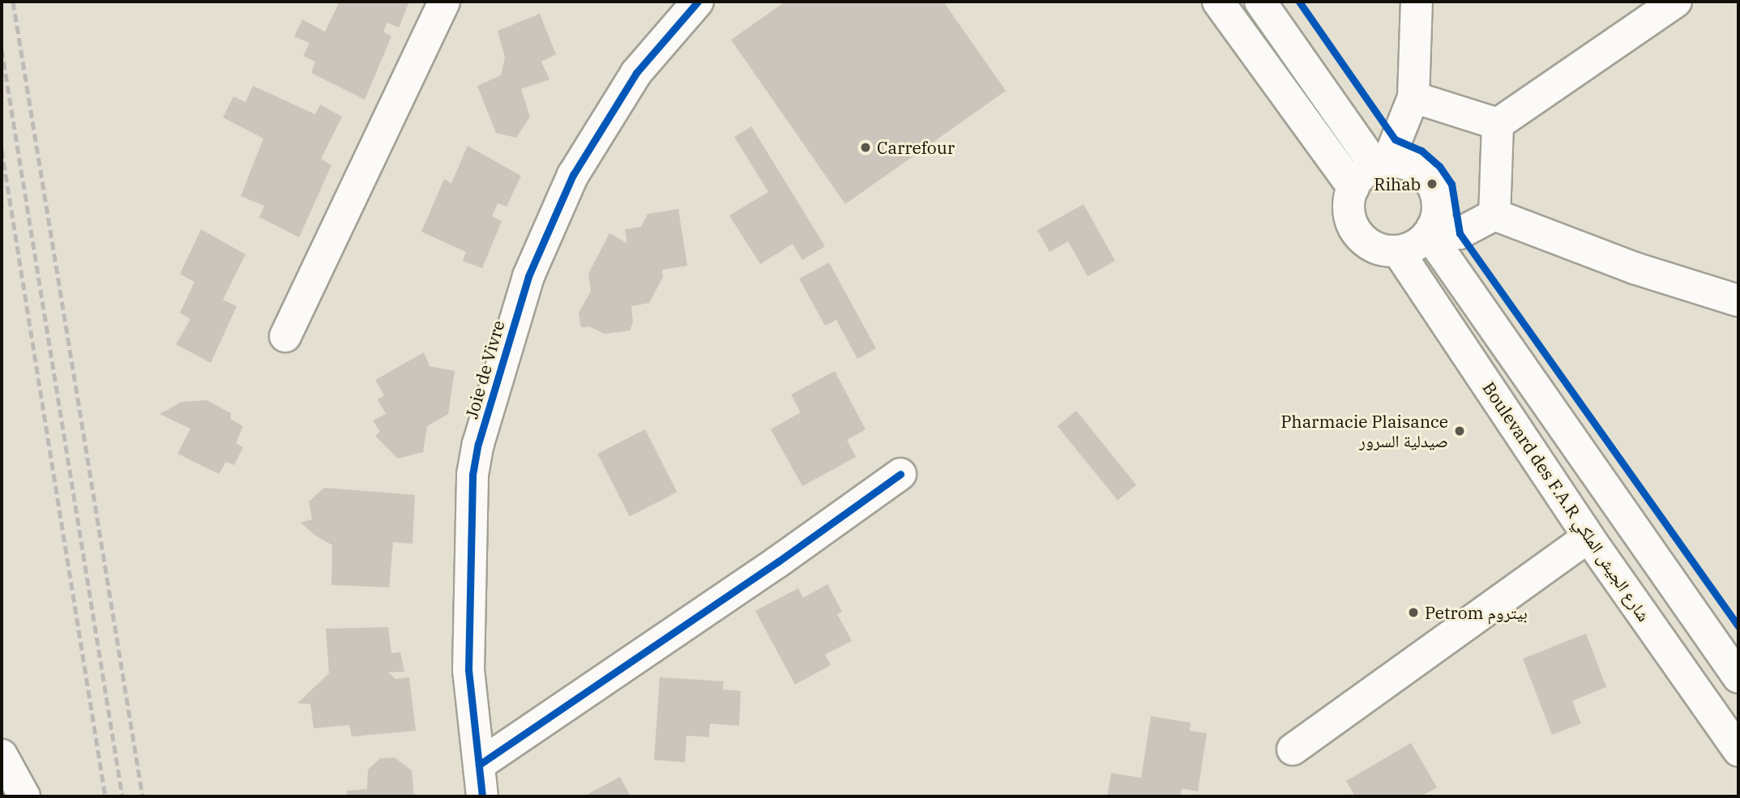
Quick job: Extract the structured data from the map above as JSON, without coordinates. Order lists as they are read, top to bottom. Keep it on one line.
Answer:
{"streets":{"street":["Joie de Vivre","Boulevard des F.A.R شارع الجيش الملكي"]},"places":["Carrefour","Rihab","Pharmacie Plaisance صيدلية السرور","Petrom بيتروم"]}
